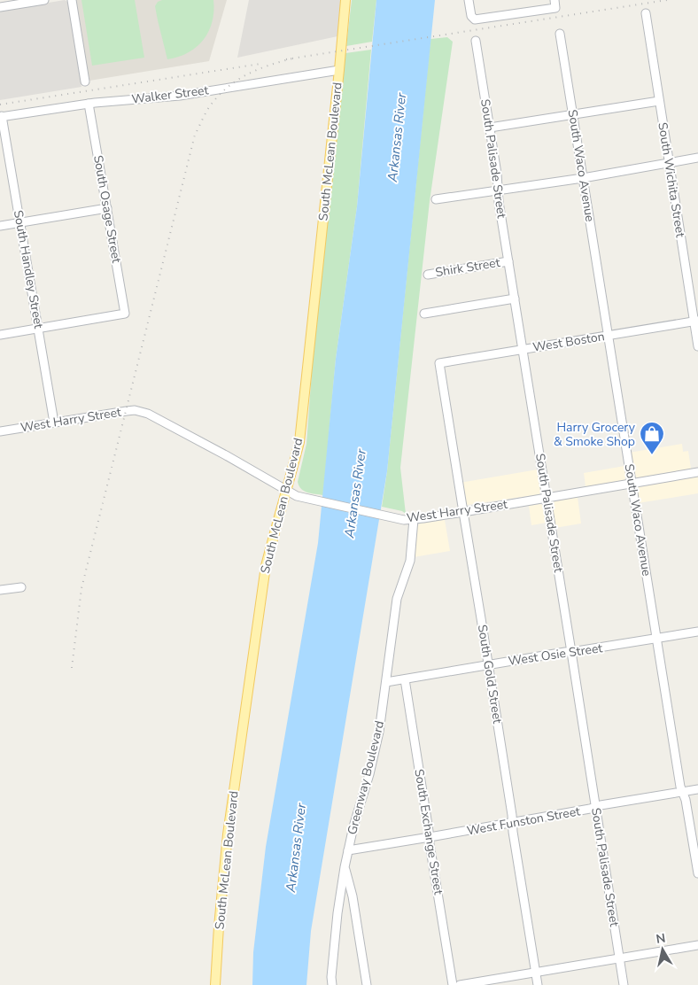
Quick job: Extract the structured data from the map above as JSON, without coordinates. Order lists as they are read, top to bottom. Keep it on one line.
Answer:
{"streets":{"main road":["South McLean Boulevard"],"street":["Walker Street","South Palisade Street","South Waco Avenue","South Wichita Street","South Osage Street","Shirk Street","South Handley Street","West Boston","West Harry Street","West Osie Street","South Gold Street","Greenway Boulevard","West Funston Street","South Exchange Street"]},"crossings":[["Walker Street","South McLean Boulevard"],["Walker Street","South Osage Street"],["Walker Street","South Handley Street"],["South McLean Boulevard","West Harry Street"],["South Palisade Street","Shirk Street"],["South Palisade Street","West Boston"],["South Palisade Street","West Harry Street"],["South Palisade Street","West Osie Street"],["South Palisade Street","West Funston Street"],["South Waco Avenue","West Boston"],["South Waco Avenue","West Harry Street"],["South Waco Avenue","West Osie Street"],["South Waco Avenue","West Funston Street"],["South Wichita Street","West Boston"],["South Osage Street","South Handley Street"],["South Handley Street","West Harry Street"],["West Boston","South Gold Street"],["West Harry Street","South Gold Street"],["West Harry Street","Greenway Boulevard"],["West Osie Street","South Gold Street"],["West Osie Street","Greenway Boulevard"],["West Osie Street","South Exchange Street"],["South Gold Street","West Funston Street"],["Greenway Boulevard","West Funston Street"],["West Funston Street","South Exchange Street"]],"water":["Arkansas River"],"places":{"shop":["Harry Grocery & Smoke Shop"]},"north":"top"}
